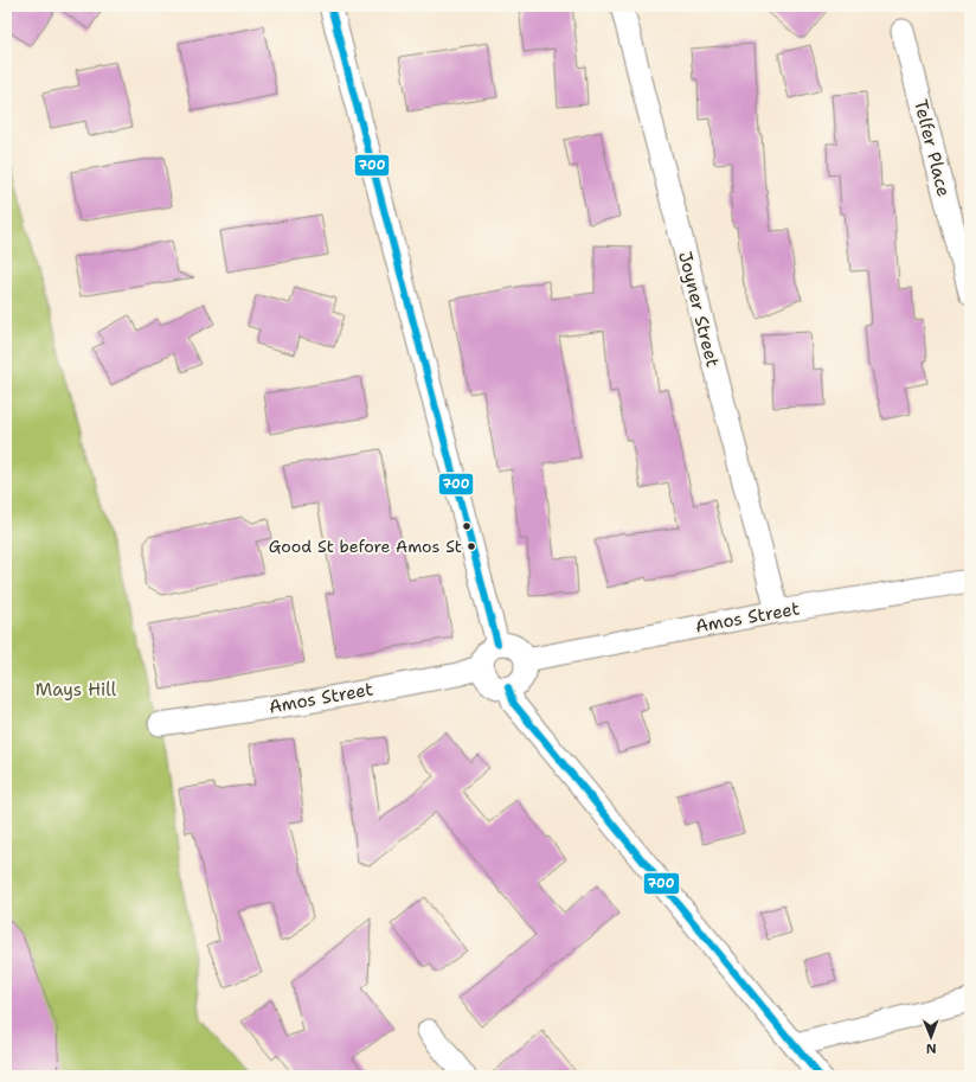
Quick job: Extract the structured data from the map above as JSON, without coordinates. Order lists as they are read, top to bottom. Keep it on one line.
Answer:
{"streets":{"street":["Telfer Place","Joyner Street","Amos Street"]},"crossings":[["Joyner Street","Amos Street"]],"parks":["Mays Hill"],"places":["Good St before Amos St"],"lines":["transit line 700"],"north":"bottom"}
